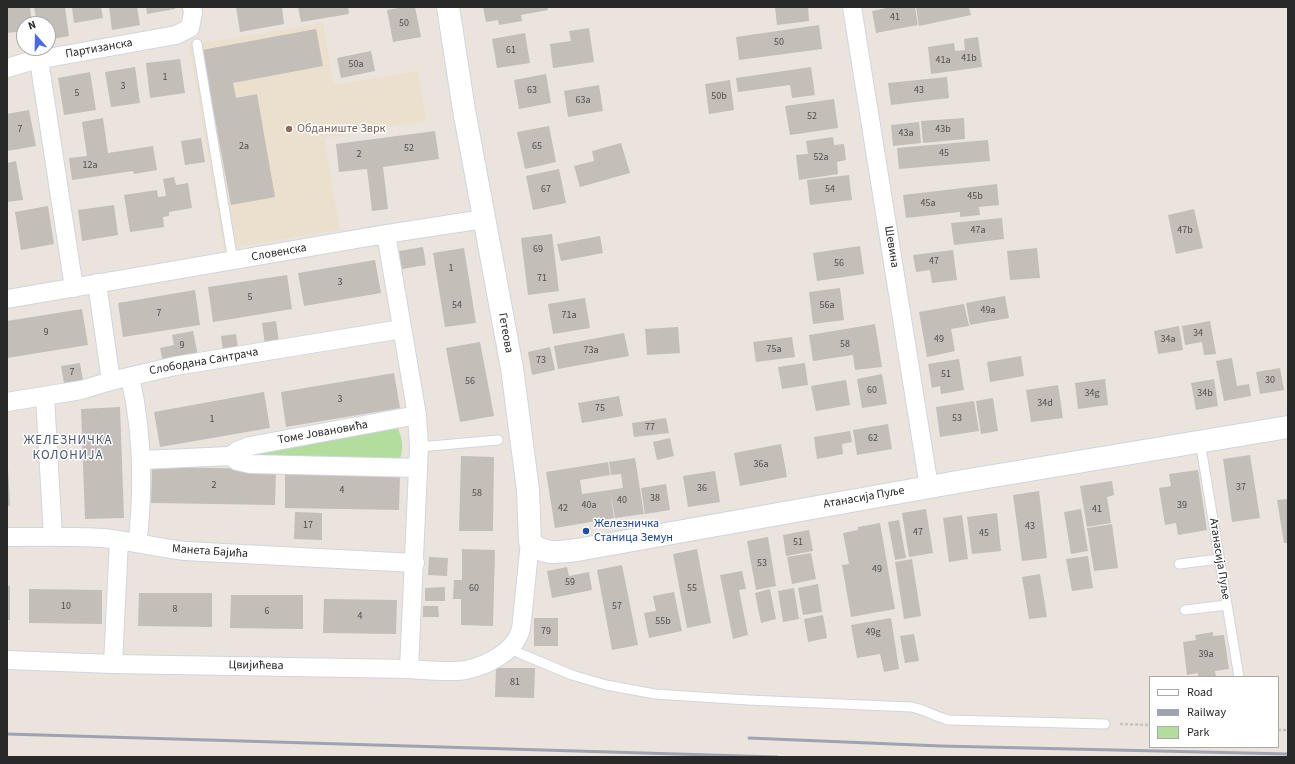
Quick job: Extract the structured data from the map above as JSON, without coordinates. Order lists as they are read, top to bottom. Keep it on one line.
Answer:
{"streets":{"street":["Партизанска","Шевина","Словенска","Гетеова","Слободана Сантрача","Томе Јовановића","Атанасија Пуље","Манета Бајића","Цвијићева"]},"crossings":[["Шевина","Атанасија Пуље"],["Словенска","Гетеова"],["Гетеова","Атанасија Пуље"],["Гетеова","Цвијићева"]],"districts":["ЖЕЛЕЗНИЧКА КОЛОНИЈА"],"places":["Обданиште Зврк","Железничка Станица Земун"],"house_numbers":["41","50","50","61","41b","41a","50a","1","3","63","43","5","50b","63a","52","7","43b","43a","2a","65","52","45","2","52a","12a","67","54","45b","45a","47a","47b","69","47","56","1","71","3","5","54","56a","49a","7","71a","9","34","49","34a","58","9","75a","73a","73","7","51","30","56","60","34g","34b","3","34d","75","53","1","77","62","36a","2","37","36","4","58","38","40","40a","39","42","41","17","43","47","45","51","53","49","59","60","55","10","57","8","6","4","55b","79","49g","39a","81"],"legend":["Road","Railway","Park"],"north":"top"}
